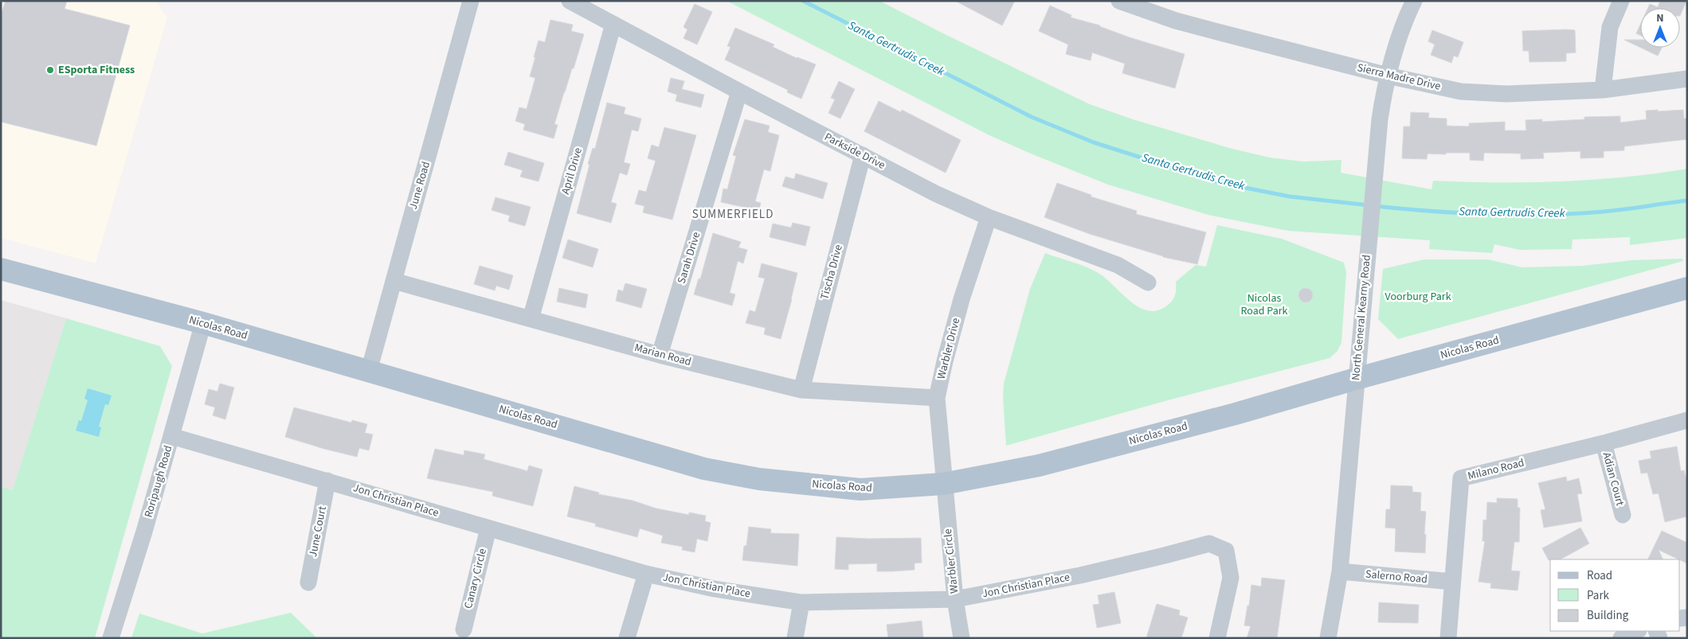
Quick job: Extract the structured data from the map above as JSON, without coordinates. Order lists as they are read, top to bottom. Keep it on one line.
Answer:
{"streets":{"main road":["Nicolas Road"],"street":["Sierra Madre Drive","Parkside Drive","April Drive","June Road","Sarah Drive","Tischa Drive","North General Kearny Road","Warbler Drive","Marian Road","Milano Road","Adian Court","Roripaugh Road","Jon Christian Place","June Court","Warbler Circle","Salerno Road","Canary Circle"]},"crossings":[["Sierra Madre Drive","North General Kearny Road"],["Parkside Drive","April Drive"],["Parkside Drive","Sarah Drive"],["Parkside Drive","Tischa Drive"],["Parkside Drive","Warbler Drive"],["April Drive","Marian Road"],["June Road","Nicolas Road"],["June Road","Marian Road"],["Sarah Drive","Marian Road"],["Tischa Drive","Marian Road"],["North General Kearny Road","Nicolas Road"],["North General Kearny Road","Salerno Road"],["Nicolas Road","Warbler Drive"],["Nicolas Road","Roripaugh Road"],["Nicolas Road","Warbler Circle"],["Warbler Drive","Marian Road"],["Warbler Drive","Warbler Circle"],["Milano Road","Adian Court"],["Milano Road","Salerno Road"],["Roripaugh Road","Jon Christian Place"],["Jon Christian Place","June Court"],["Jon Christian Place","Warbler Circle"],["Jon Christian Place","Canary Circle"]],"districts":["SUMMERFIELD"],"water":["Santa Gertrudis Creek"],"parks":["Voorburg Park","Nicolas Road Park"],"places":["ESporta Fitness"],"legend":["Road","Park","Building"],"north":"top"}
